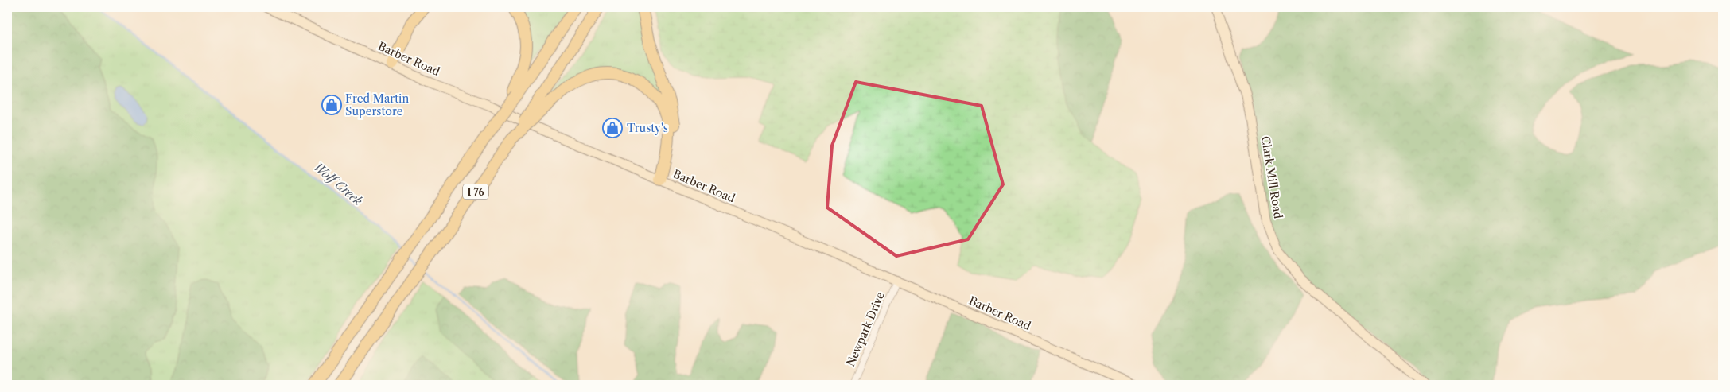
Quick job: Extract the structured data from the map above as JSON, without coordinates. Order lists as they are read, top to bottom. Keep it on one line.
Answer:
{"streets":{"highway":["I 76"],"main road":["Barber Road","Clark Mill Road"],"street":["Newpark Drive"]},"crossings":[["Barber Road","Newpark Drive"]],"water":["Wolf Creek"],"places":{"shop":["Fred Martin Superstore","Trusty's"]}}
